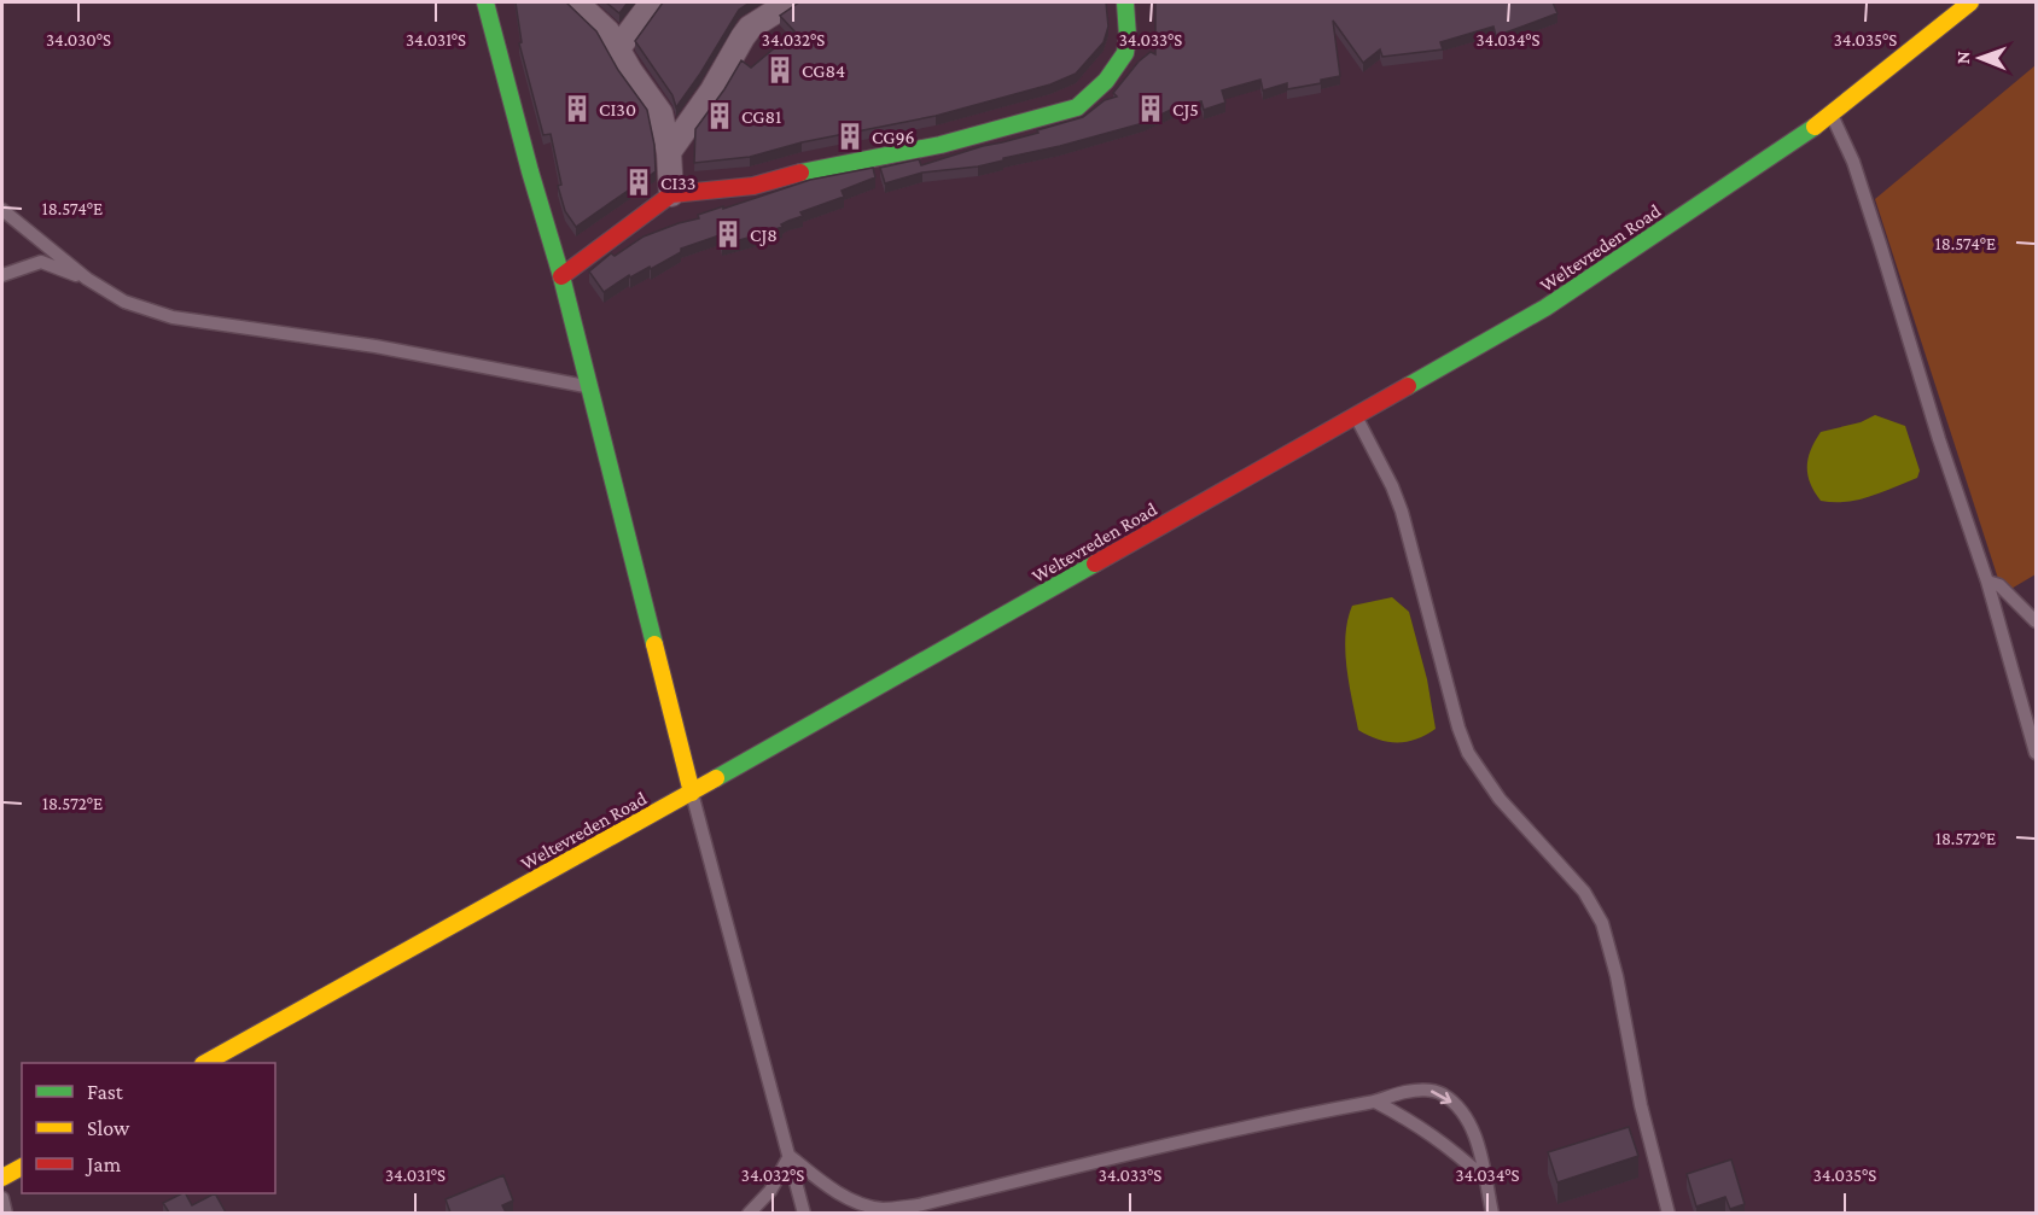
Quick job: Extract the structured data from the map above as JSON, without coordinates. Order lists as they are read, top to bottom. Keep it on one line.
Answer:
{"streets":{"street":["Weltevreden Road"]},"places":{"building":["CG84","CI30","CJ5","CG81","CG96","CI33","CJ8"]},"legend":["Fast","Slow","Jam"],"north":"left","coordinates":["34.030°S","34.031°S","34.032°S","34.033°S","34.034°S","34.035°S","18.574°E","18.572°E"]}
